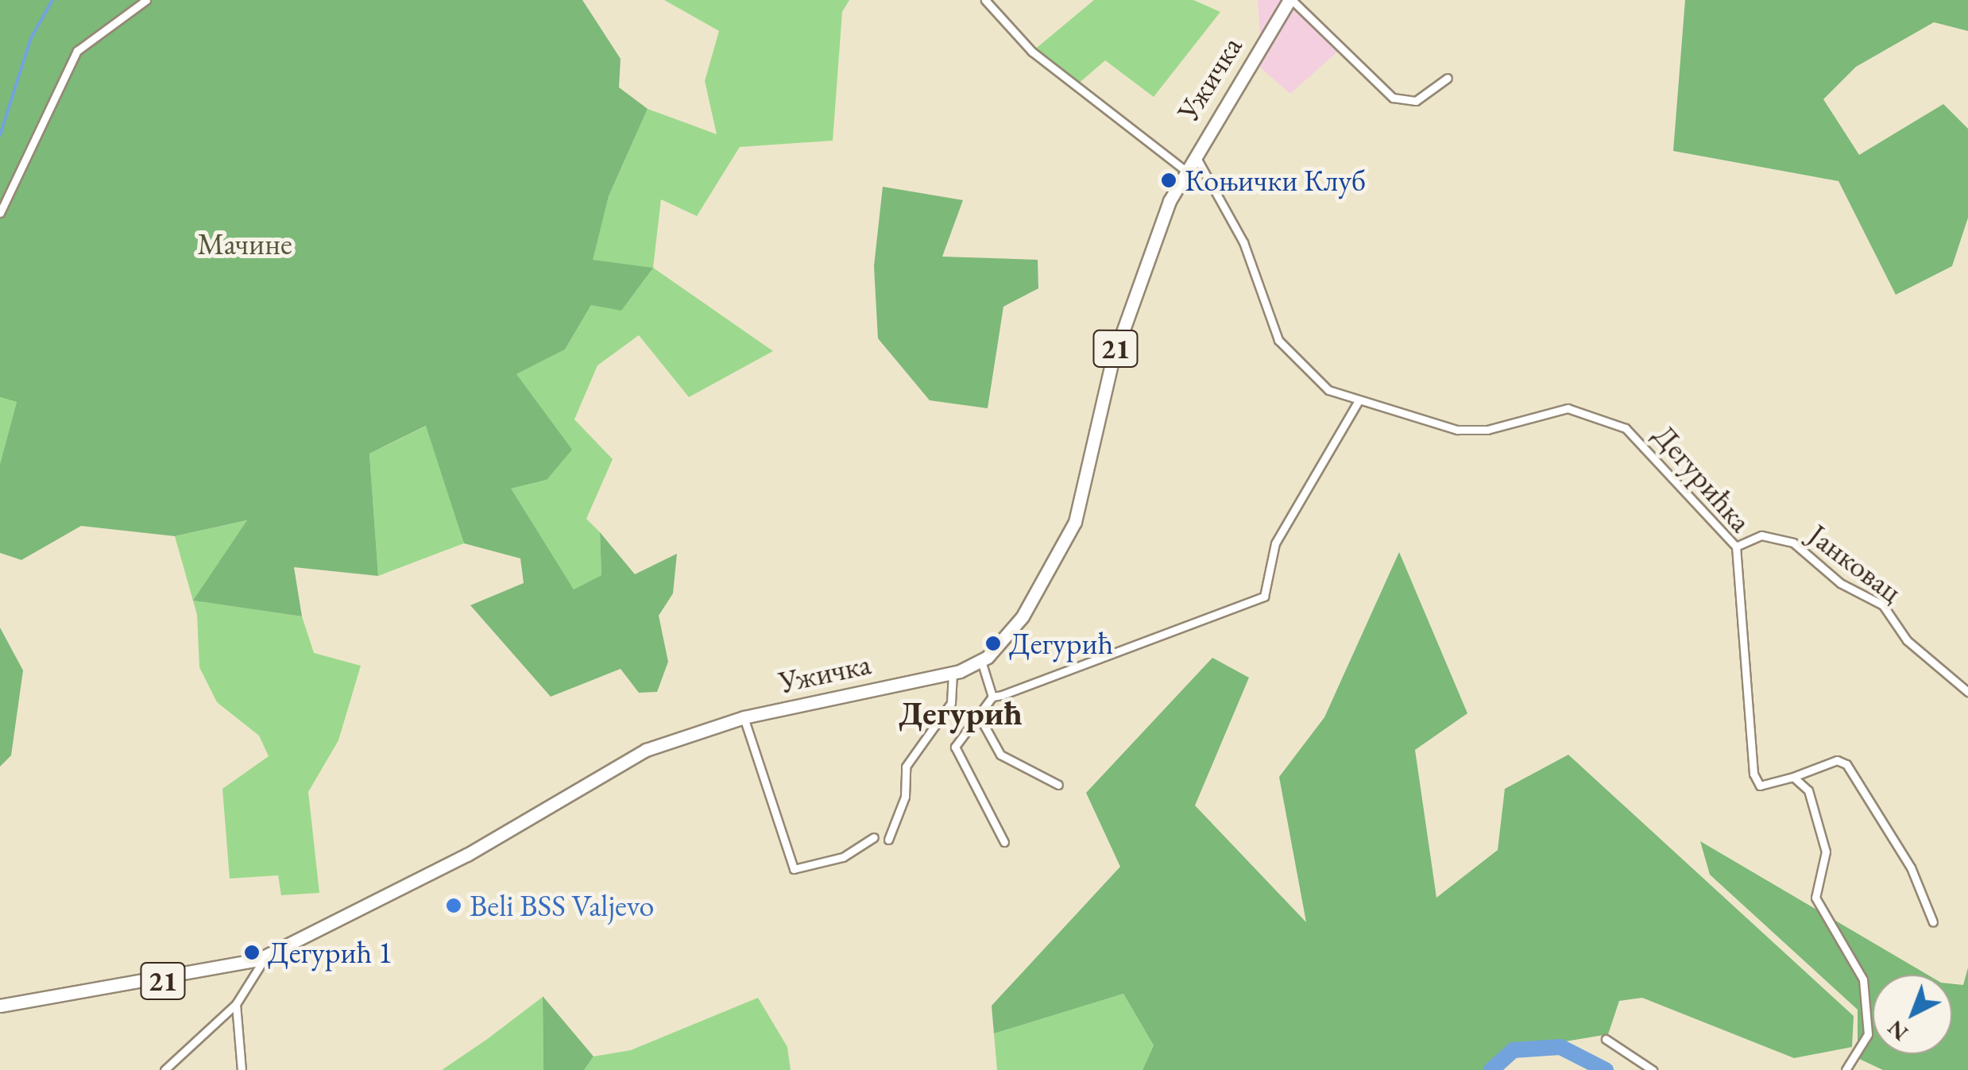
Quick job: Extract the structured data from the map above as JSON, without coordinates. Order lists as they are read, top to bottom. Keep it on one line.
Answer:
{"streets":{"main road":["Ужичка","21"],"street":["Дегурићка","Јанковац"]},"crossings":[["Ужичка","Дегурићка"],["Дегурићка","Јанковац"]],"districts":["Дегурић"],"parks":["Мачине"],"places":["Коњички Клуб","Дегурић","Beli BSS Valjevo","Дегурић 1"],"north":"bottom left"}
